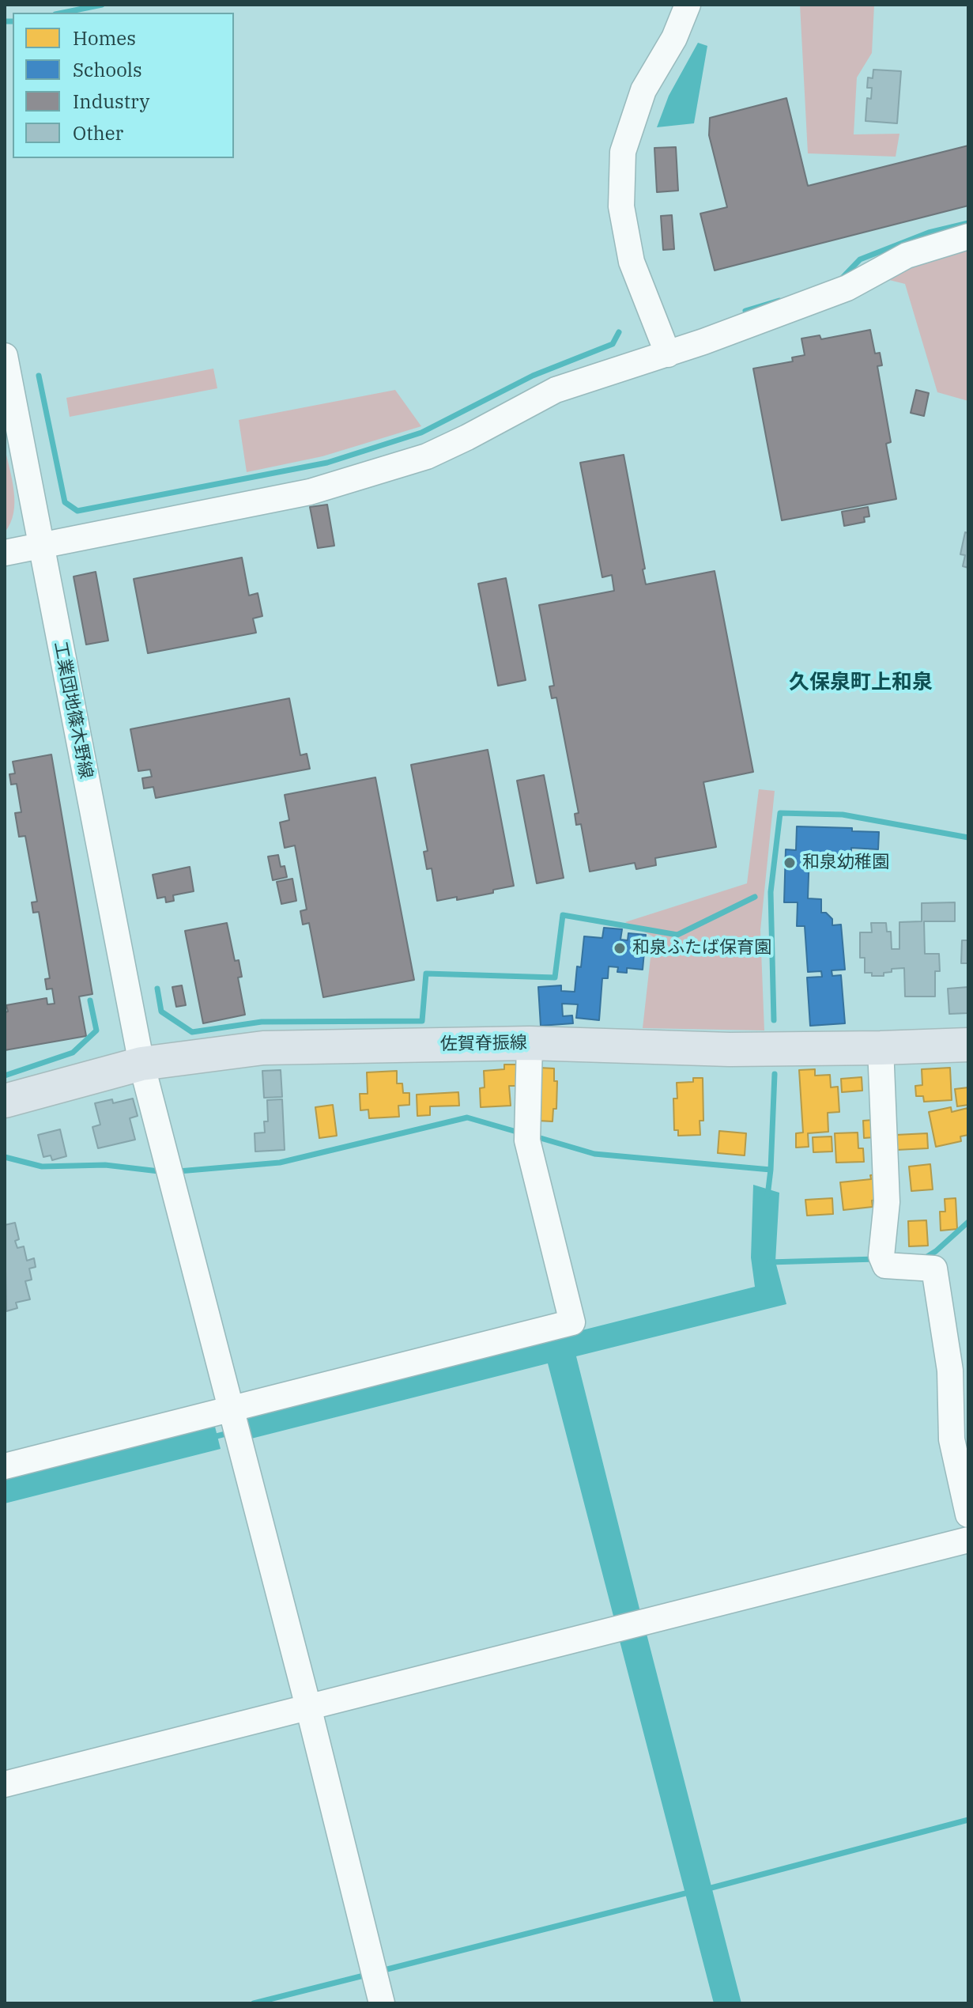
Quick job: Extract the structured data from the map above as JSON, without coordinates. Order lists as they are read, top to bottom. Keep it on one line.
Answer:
{"streets":{"main road":["佐賀脊振線"],"street":["工業団地篠木野線"]},"crossings":[["工業団地篠木野線","佐賀脊振線"]],"districts":["久保泉町上和泉"],"places":["和泉幼稚園","和泉ふたば保育園"],"legend":["Homes","Schools","Industry","Other"]}
